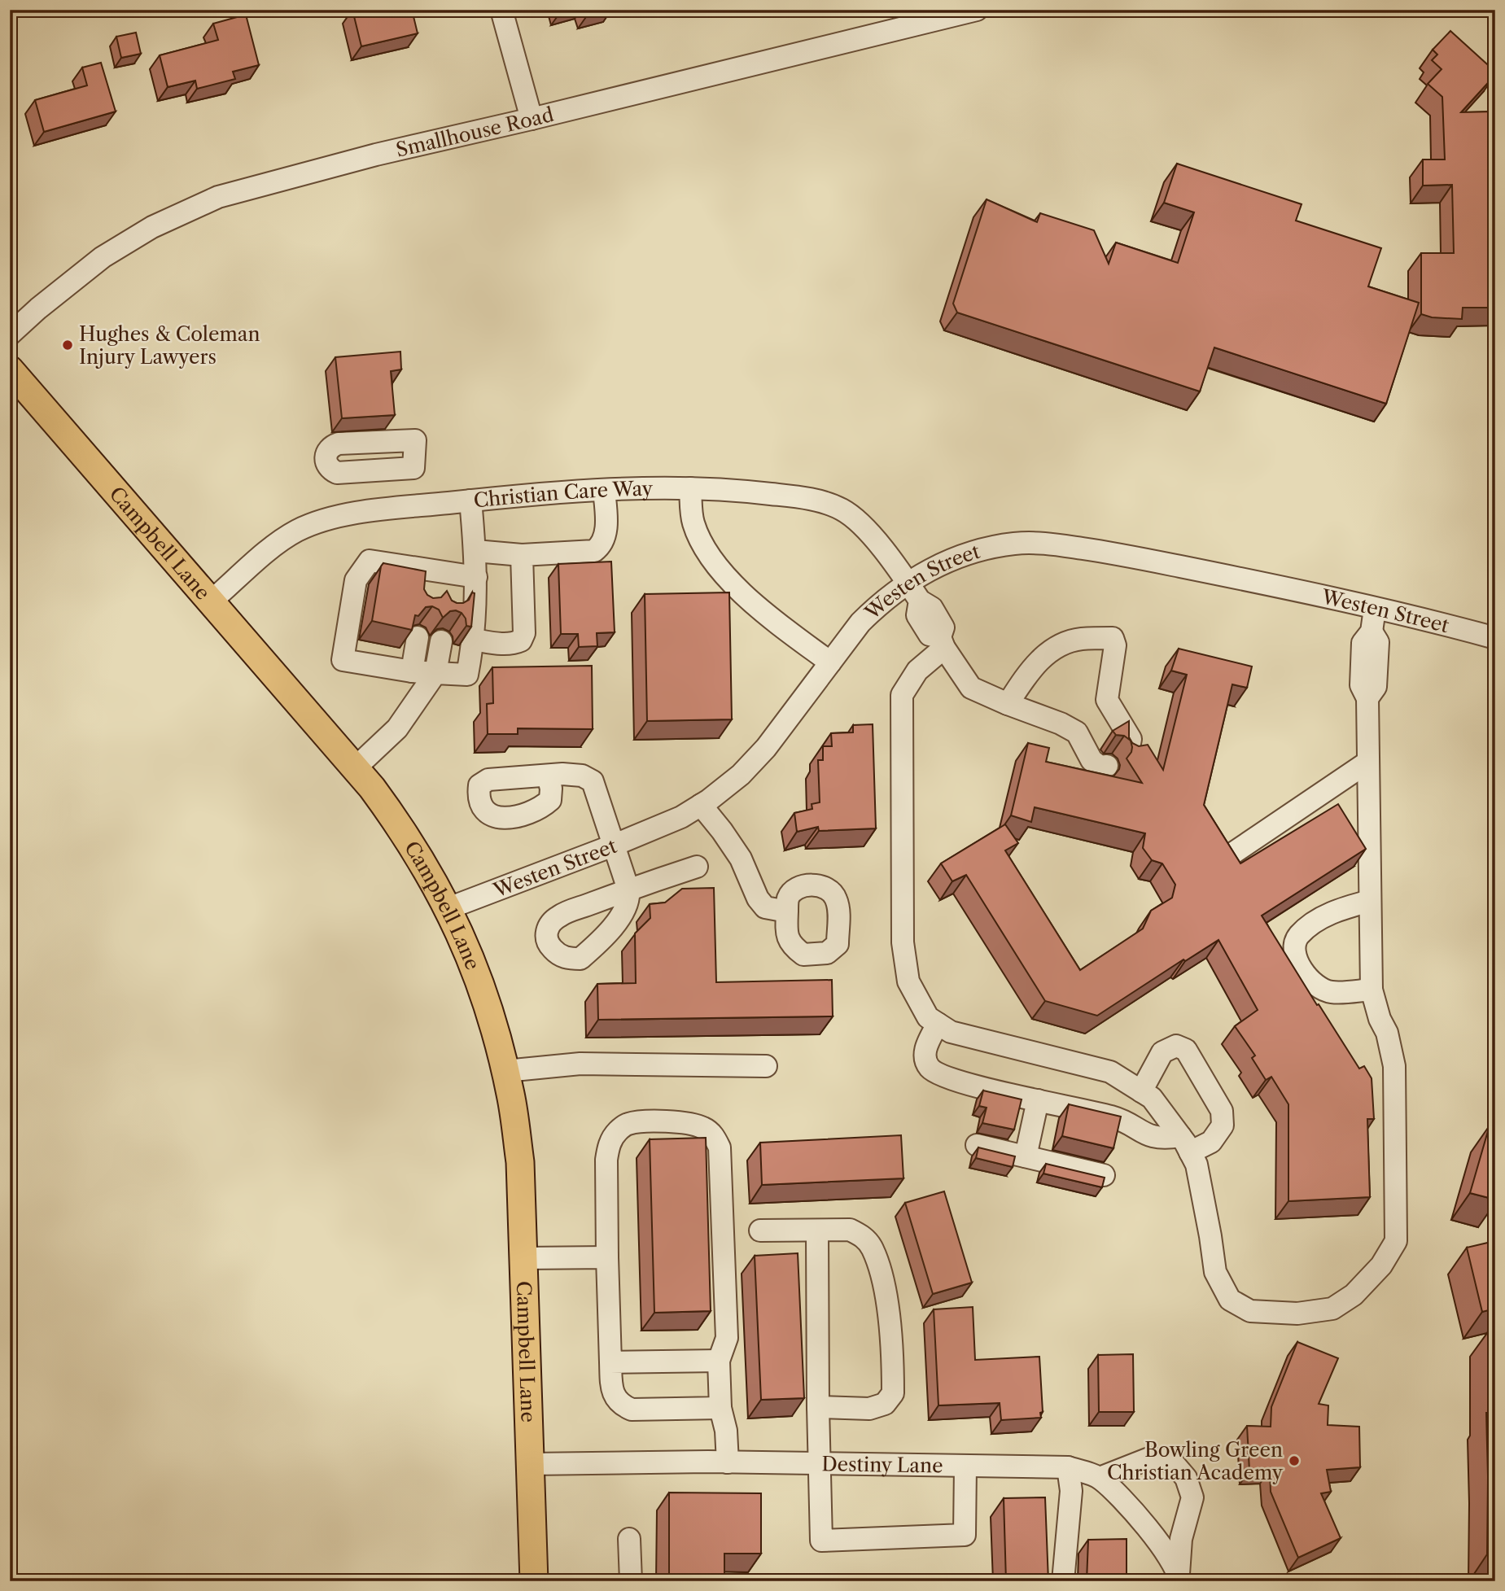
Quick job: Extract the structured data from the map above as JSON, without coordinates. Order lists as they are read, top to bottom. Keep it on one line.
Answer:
{"streets":{"main road":["Campbell Lane"],"street":["Smallhouse Road","Christian Care Way","Westen Street","Destiny Lane"]},"crossings":[["Christian Care Way","Campbell Lane"],["Christian Care Way","Westen Street"],["Campbell Lane","Westen Street"],["Campbell Lane","Destiny Lane"]],"places":["Hughes & Coleman Injury Lawyers","Bowling Green Christian Academy"]}
